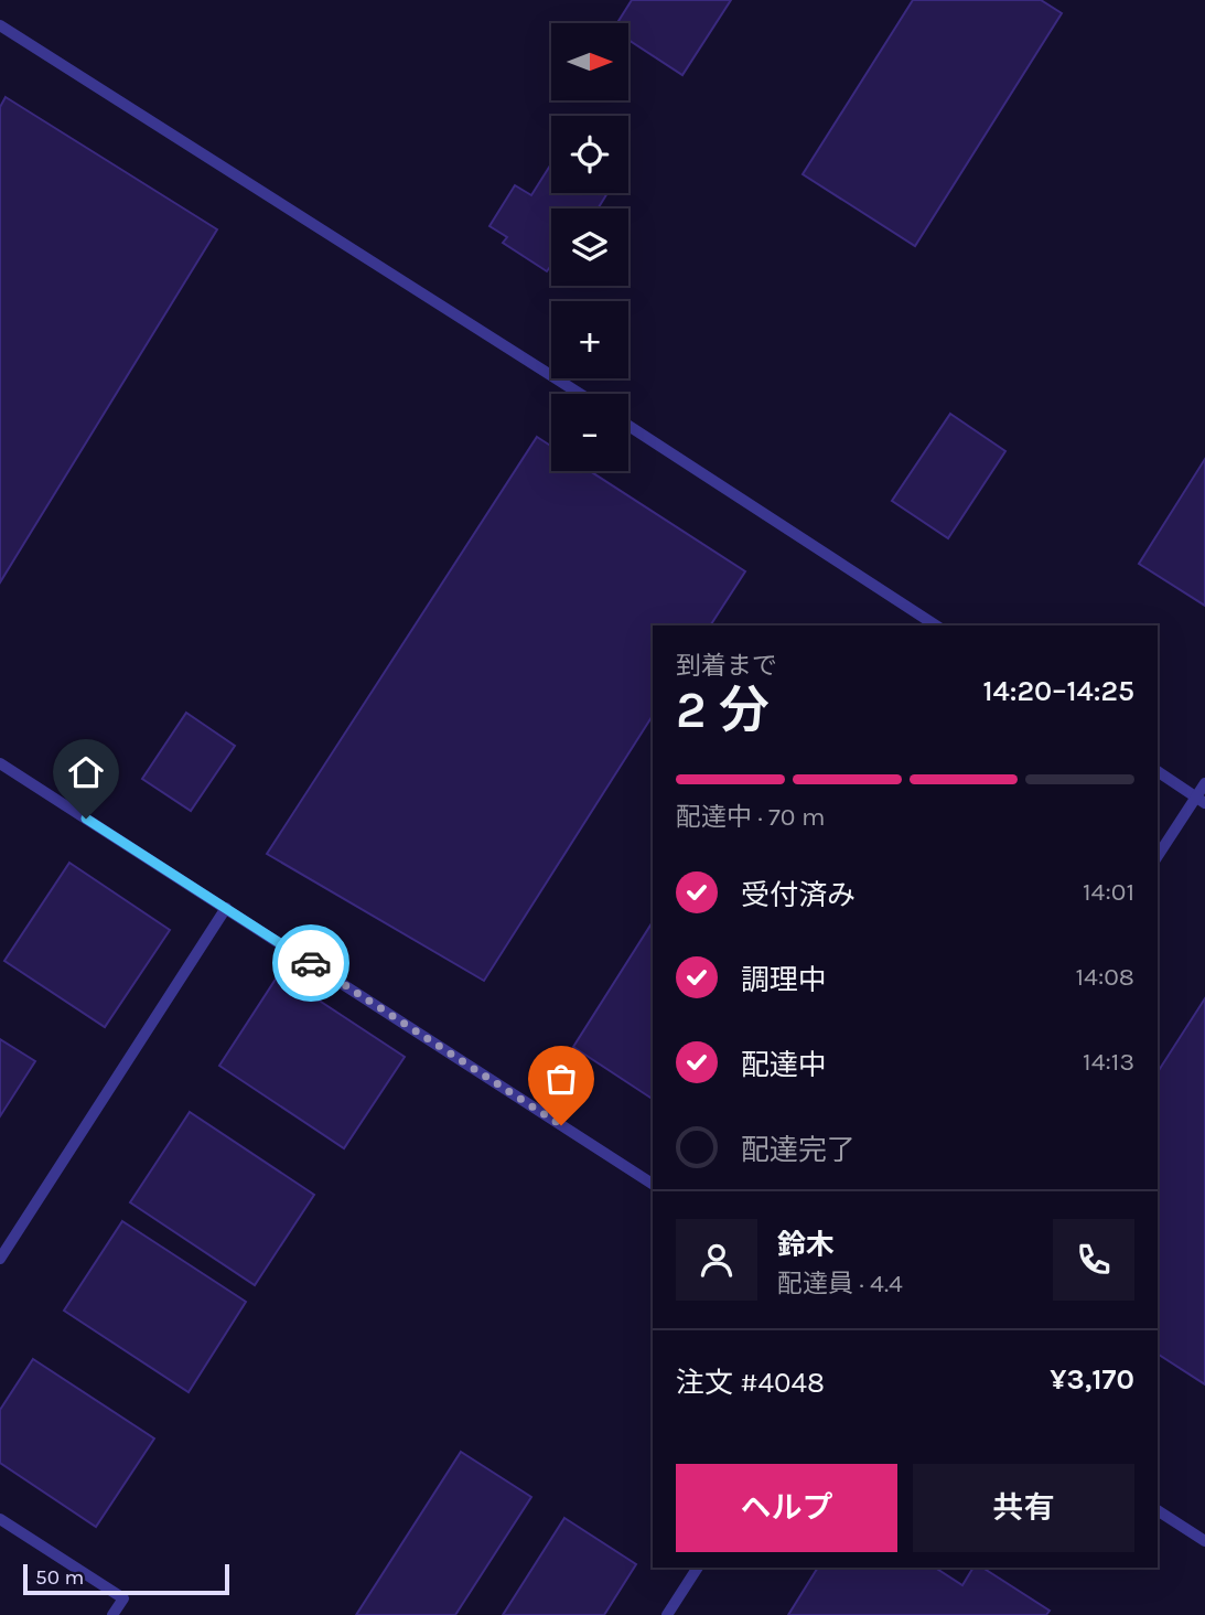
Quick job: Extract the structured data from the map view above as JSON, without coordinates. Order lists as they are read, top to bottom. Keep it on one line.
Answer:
{"scale_bar":"50 m","north":"right","page":{"map_buttons":["+","−"],"heading":["2 分","到着まで","14:20–14:25"],"panel":["鈴木","配達員 · 4.4","注文 #4048","¥3,170"],"bar":"配達中 · 70 m","list":[["受付済み","14:01"],["調理中","14:08"],["配達中","14:13"],"配達完了"],"buttons":["ヘルプ","共有"],"scale":"50 m"}}
